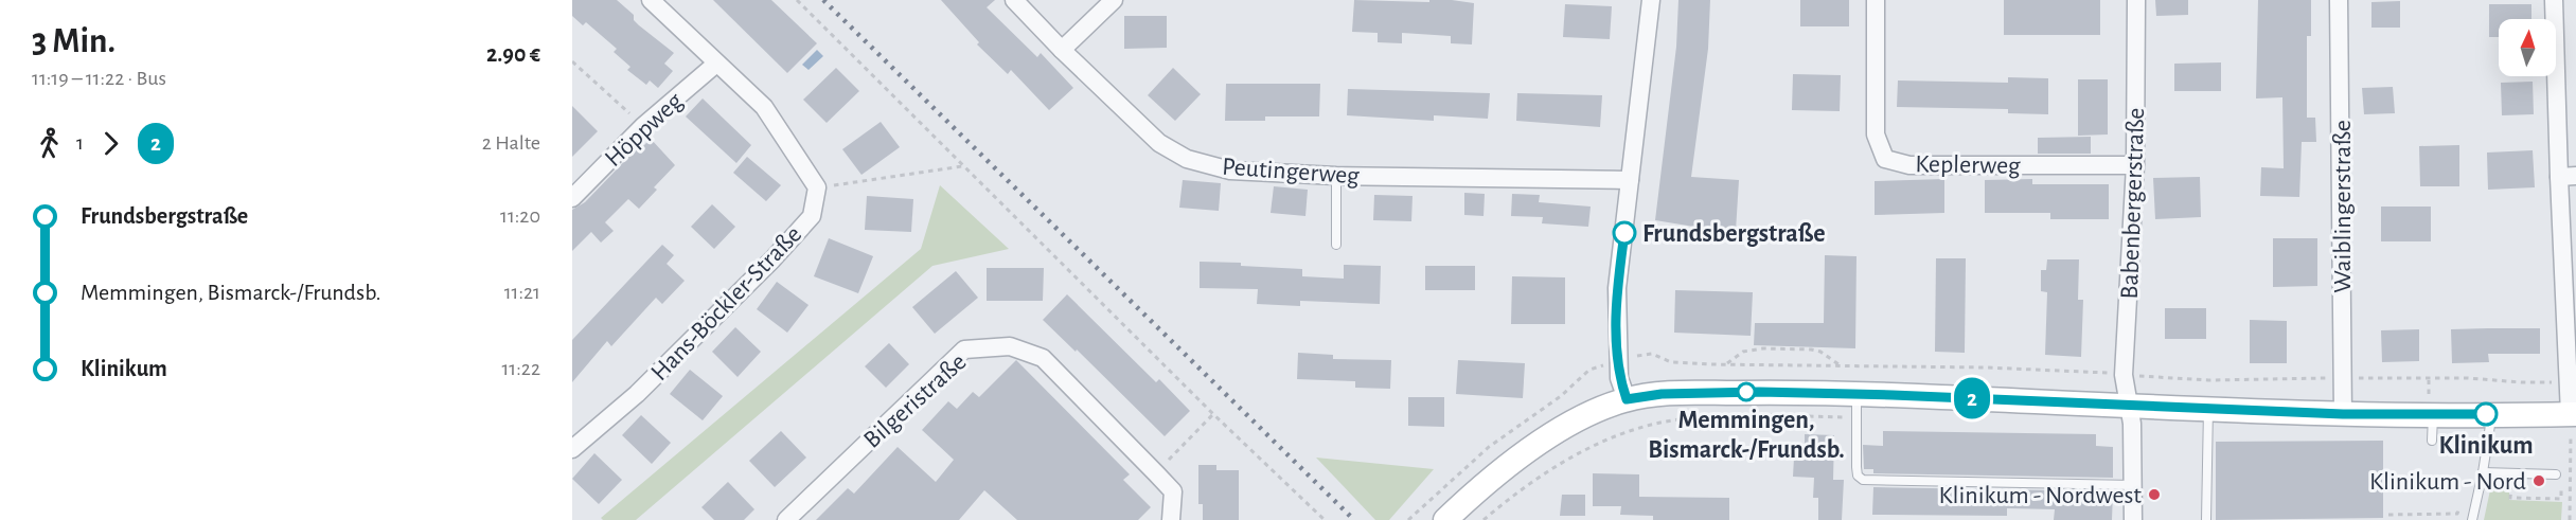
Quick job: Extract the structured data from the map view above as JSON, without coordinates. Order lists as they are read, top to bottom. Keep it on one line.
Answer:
{"streets":{"street":["Höppweg","Keplerweg","Peutingerweg","Babenbergerstraße","Waiblingerstraße","Hans-Böckler-Straße","Bilgeristraße"]},"crossings":[["Keplerweg","Babenbergerstraße"]],"places":["Frundsbergstraße","Memmingen, Bismarck-/Frundsb.","Klinikum","Klinikum - Nord","Klinikum - Nordwest"],"lines":["bus line 2"],"north":"top","page":{"heading":["3 Min.","11:19 – 11:22 · Bus","2.90 €"],"on_map":"2","legs":["1","2","2 Halte"],"list":[{"name":"Frundsbergstraße","value":"11:20"},{"name":"Memmingen, Bismarck-/Frundsb.","value":"11:21"},{"name":"Klinikum","value":"11:22"}]}}
